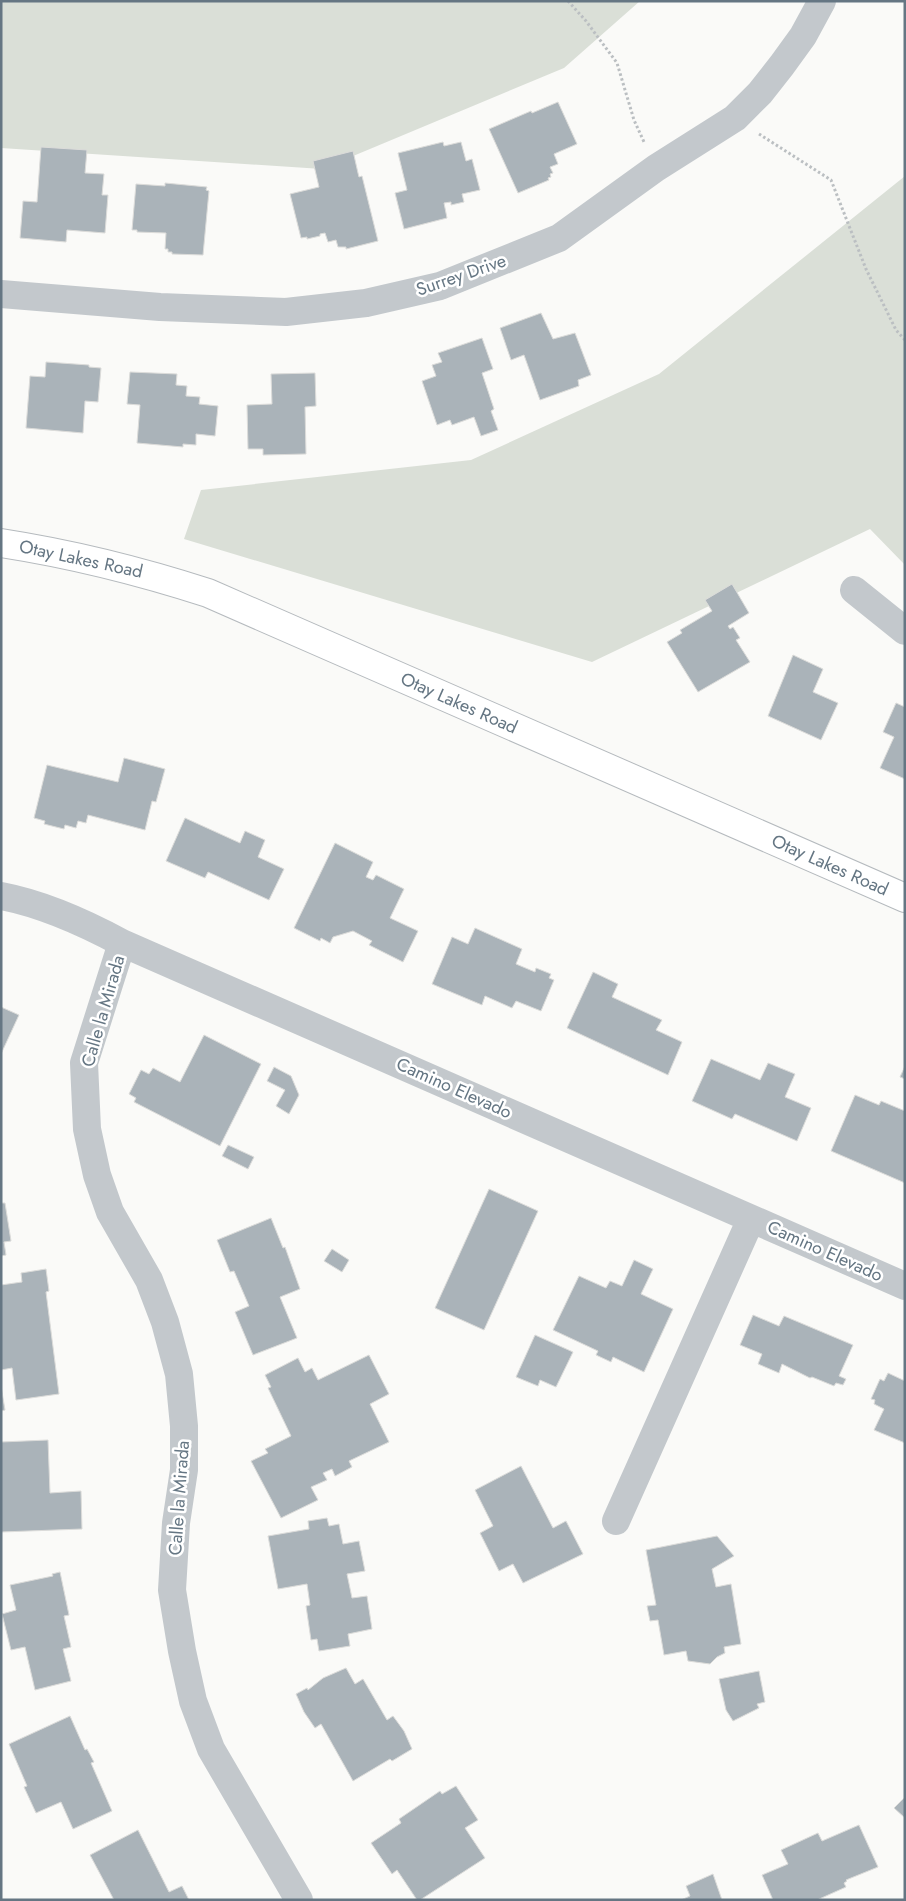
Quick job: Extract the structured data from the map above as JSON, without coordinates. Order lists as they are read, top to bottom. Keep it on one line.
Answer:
{"streets":{"main road":["Otay Lakes Road"],"street":["Surrey Drive","Calle la Mirada","Camino Elevado"]},"crossings":[["Calle la Mirada","Camino Elevado"]]}
